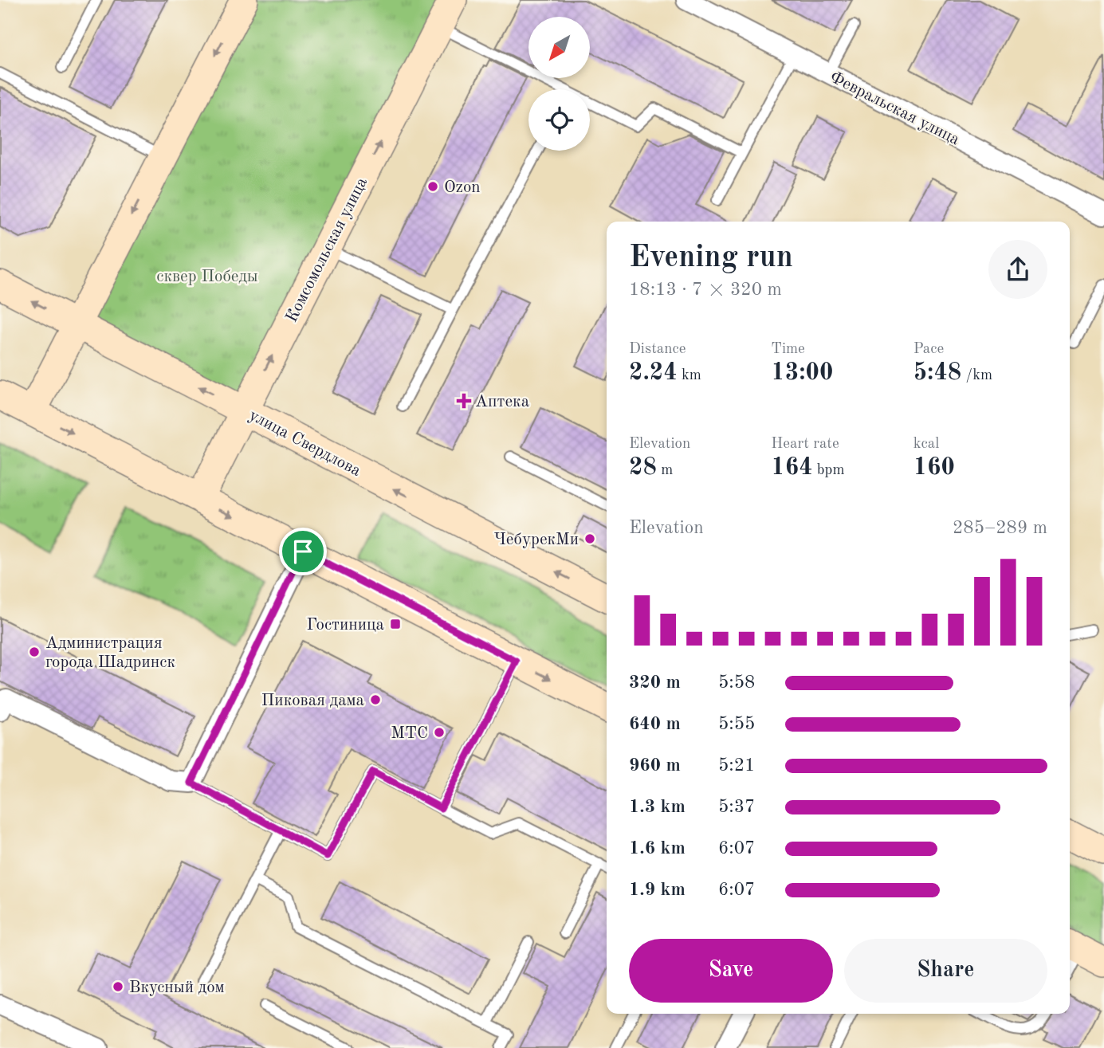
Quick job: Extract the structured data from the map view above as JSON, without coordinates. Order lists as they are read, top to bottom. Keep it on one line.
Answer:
{"streets":{"main road":["Комсомольская улица","улица Свердлова"],"street":["Февральская улица"]},"crossings":[["Комсомольская улица","улица Свердлова"]],"parks":["сквер Победы"],"places":{"other":["Ozon","ЧебурекМи","Администрация города Шадринск","Пиковая дама","МТС","Вкусный дом"],"health":["Аптека"],"transit":["Гостиница"]},"north":"bottom left","page":{"heading":["Evening run","18:13 · 7 × 320 m"],"stats":[["Distance","2.24 km"],["Time","13:00"],["Pace","5:48 /km"],["Elevation","28 m"],["Heart rate","164 bpm"],["kcal","160"]],"chart":["Elevation","285–289 m"],"list":[{"name":"320 m","note":"5:58"},{"name":"640 m","note":"5:55"},{"name":"960 m","note":"5:21"},{"name":"1.3 km","note":"5:37"},{"name":"1.6 km","note":"6:07"},{"name":"1.9 km","note":"6:07"}],"buttons":["Save","Share"]}}
